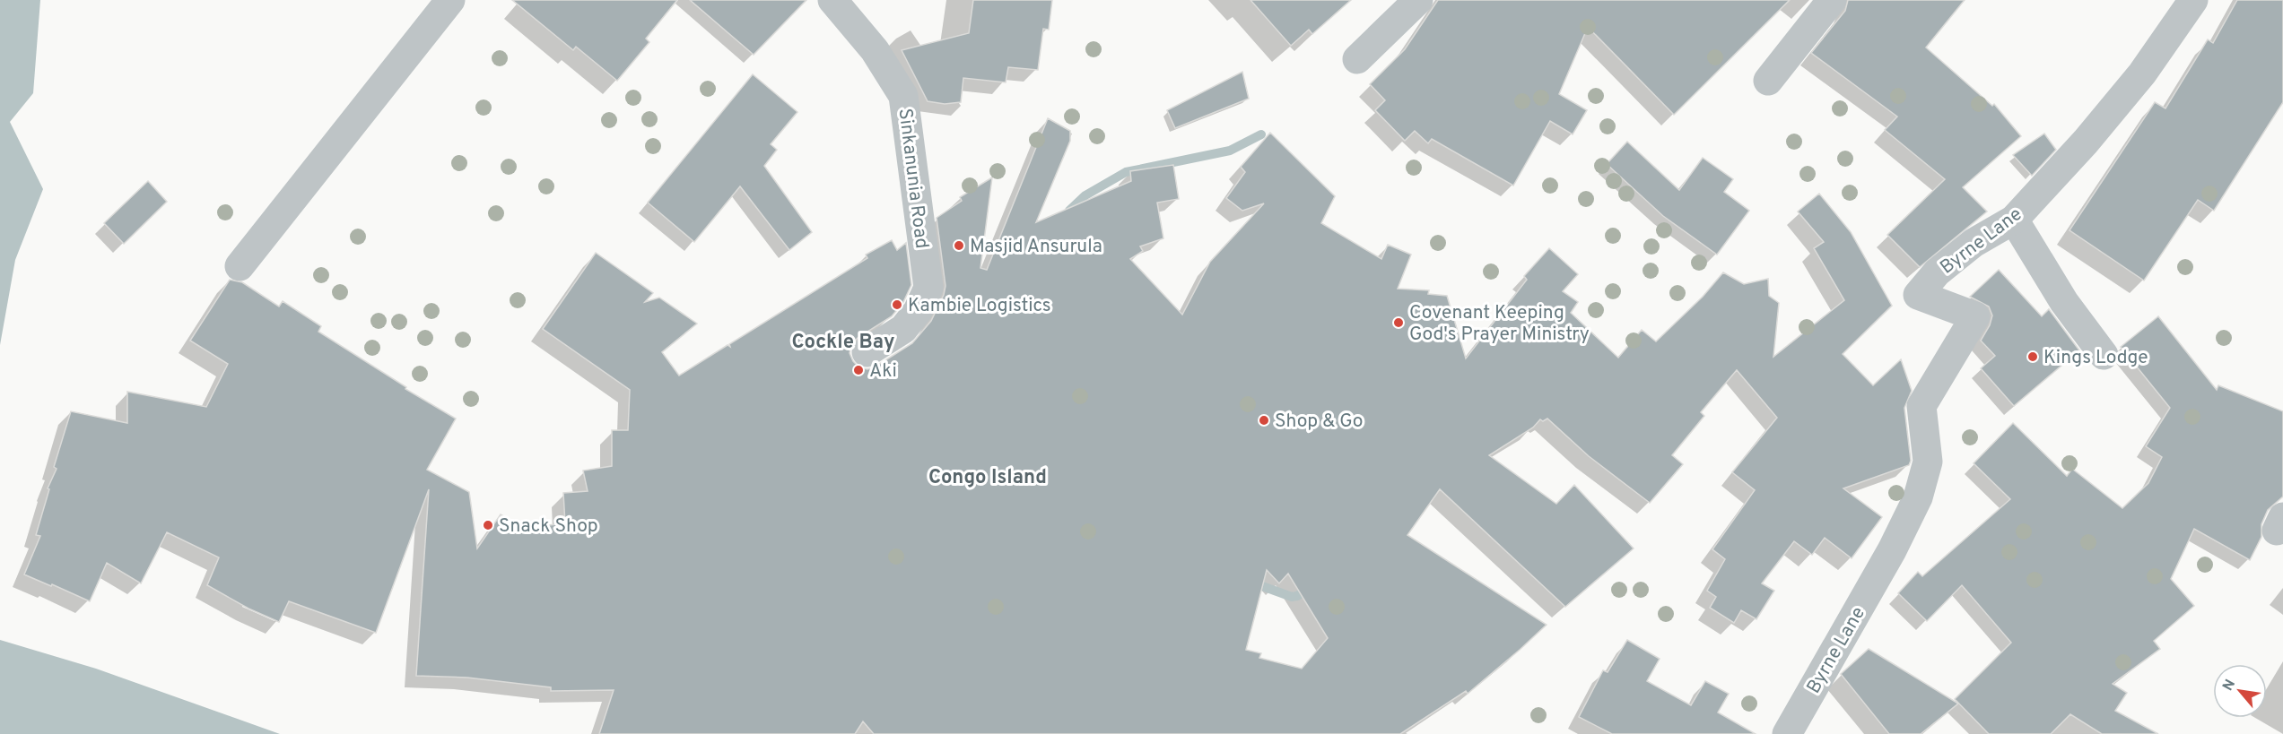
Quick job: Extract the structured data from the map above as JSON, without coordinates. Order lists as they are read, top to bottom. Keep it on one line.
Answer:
{"streets":{"street":["Sinkanunia Road","Byrne Lane"]},"districts":["Cockle Bay","Congo Island"],"places":["Masjid Ansurula","Kambie Logistics","Covenant Keeping God's Prayer Ministry","Kings Lodge","Aki","Shop & Go","Snack Shop"],"north":"top left"}
